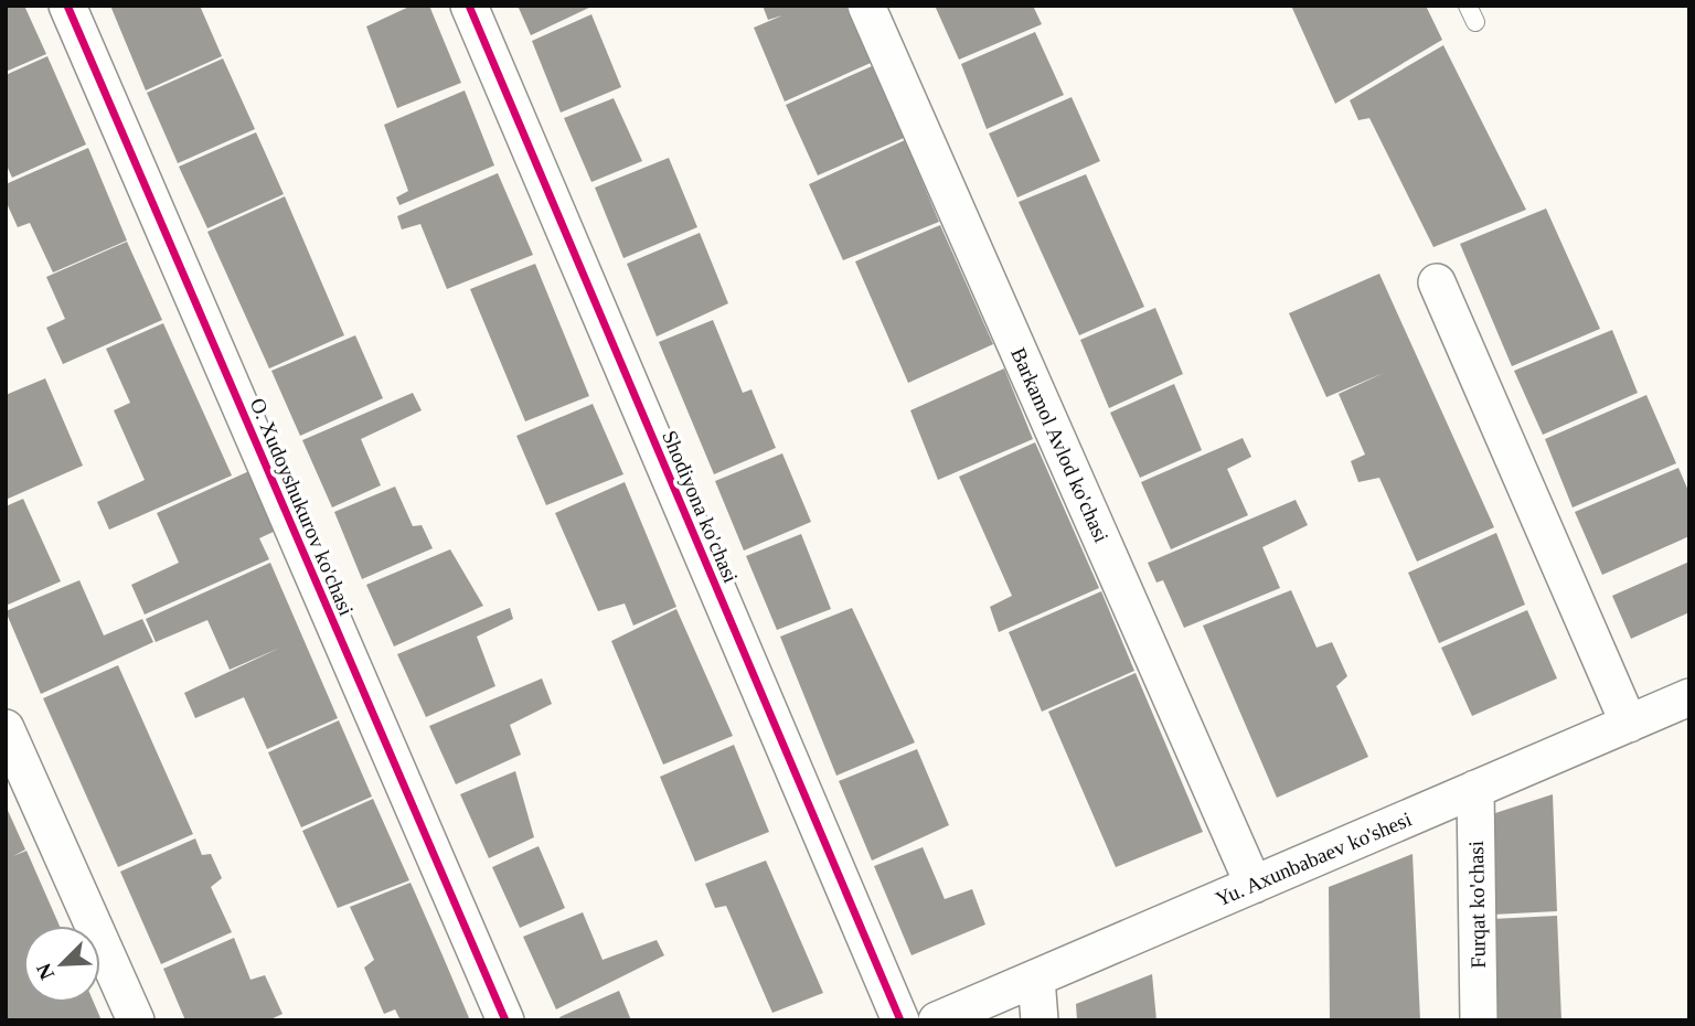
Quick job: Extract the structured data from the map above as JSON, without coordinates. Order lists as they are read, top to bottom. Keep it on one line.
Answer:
{"streets":{"street":["Barkamol Avlod ko'chasi","O. Xudoyshukurov ko'chasi","Shodiyona ko'chasi","Yu. Axunbabaev ko'shesi","Furqat ko'chasi"]},"crossings":[["Barkamol Avlod ko'chasi","Yu. Axunbabaev ko'shesi"],["Yu. Axunbabaev ko'shesi","Furqat ko'chasi"]],"north":"bottom left"}
